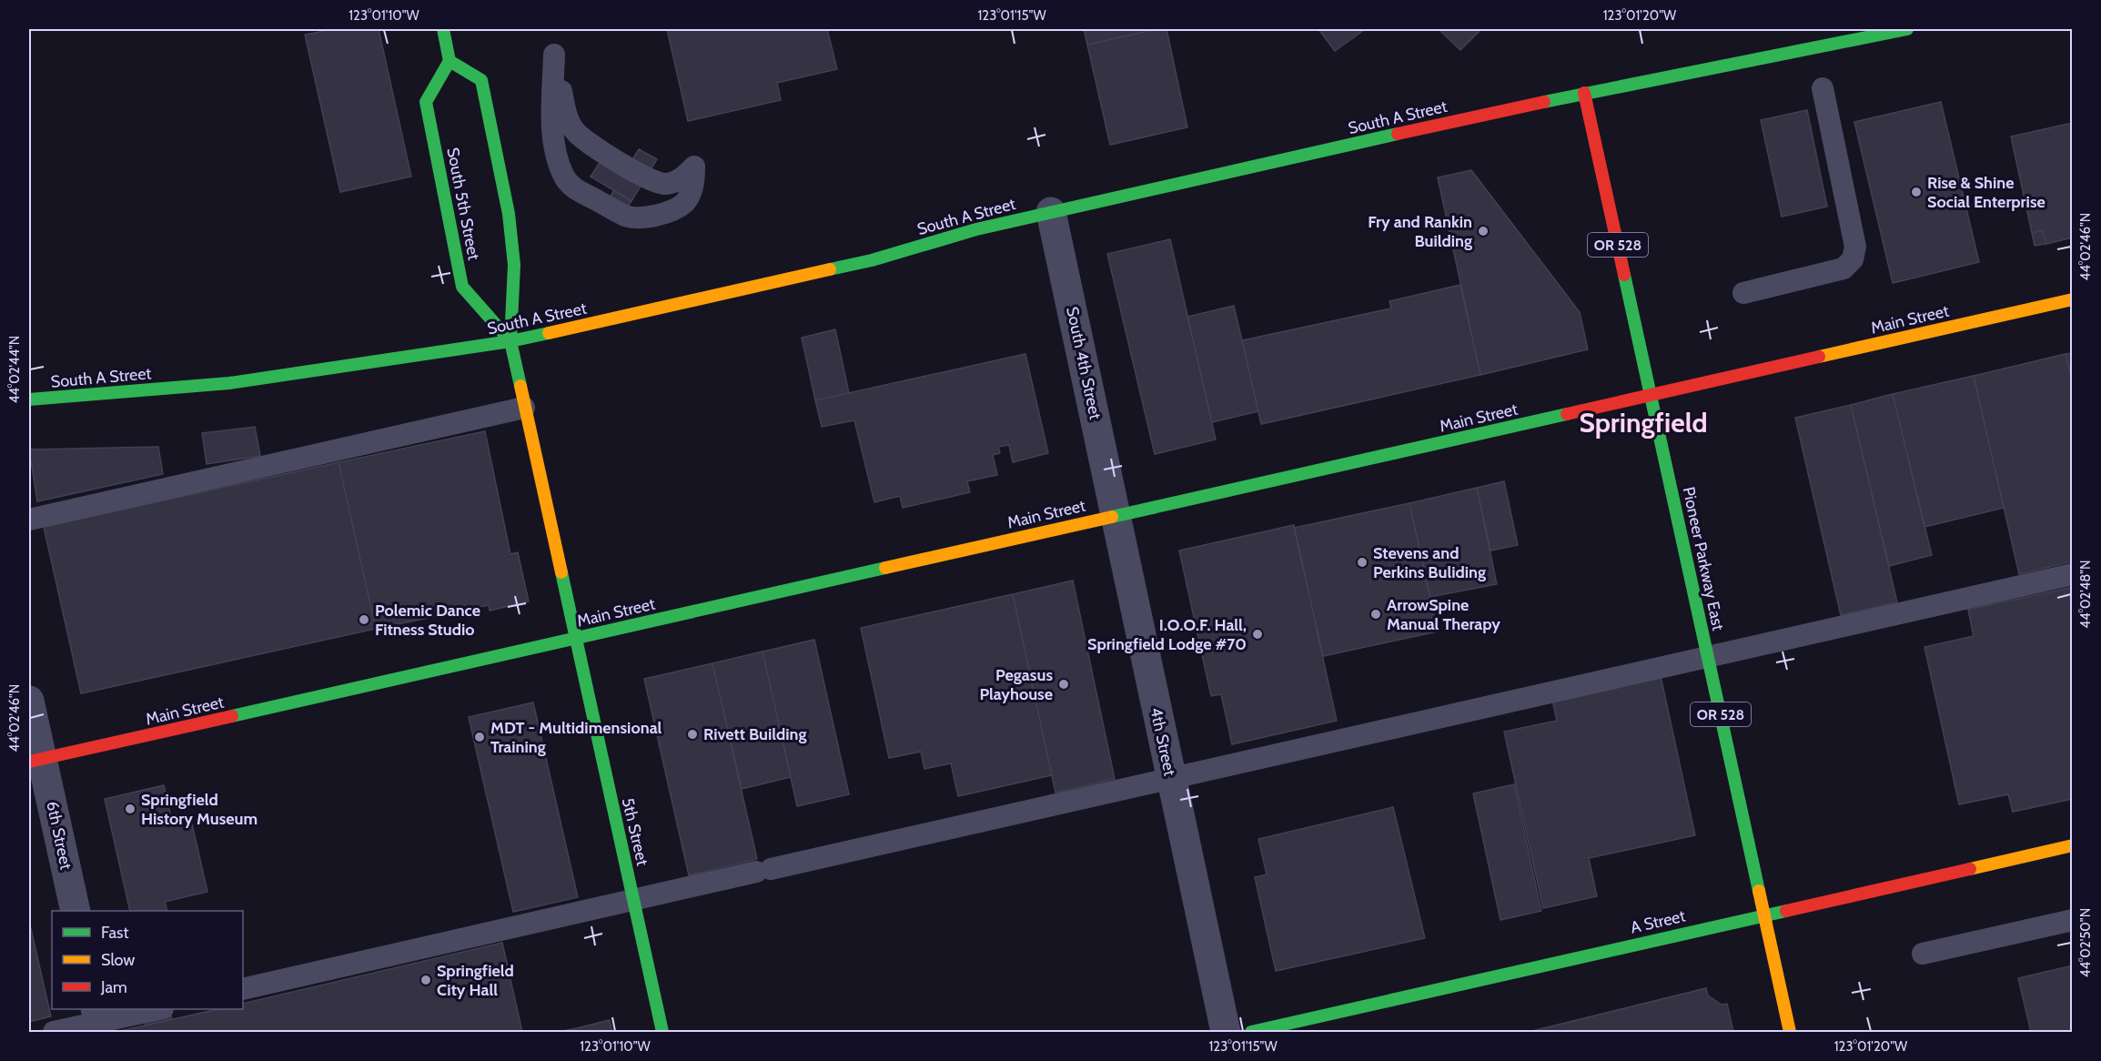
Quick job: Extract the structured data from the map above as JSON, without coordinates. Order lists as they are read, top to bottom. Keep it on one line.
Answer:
{"streets":{"main road":["South A Street","South 5th Street","OR 528","Main Street","Pioneer Parkway East","5th Street","A Street"],"street":["South 4th Street","4th Street","6th Street"]},"crossings":[["South A Street","South 5th Street"],["South A Street","South 4th Street"],["South A Street","Pioneer Parkway East"],["South 5th Street","Main Street"],["South 5th Street","5th Street"],["Main Street","South 4th Street"],["Main Street","Pioneer Parkway East"],["Main Street","4th Street"],["Main Street","5th Street"],["Main Street","6th Street"],["South 4th Street","4th Street"],["Pioneer Parkway East","A Street"]],"districts":["Springfield"],"places":["Rise & Shine Social Enterprise","Fry and Rankin Building","Stevens and Perkins Buliding","ArrowSpine Manual Therapy","Polemic Dance Fitness Studio","I.O.O.F. Hall, Springfield Lodge #70","Pegasus Playhouse","Rivett Building","MDT - Multidimensional Training","Springfield History Museum","Springfield City Hall"],"legend":["Fast","Slow","Jam"],"coordinates":["123°01'10\"W","123°01'15\"W","123°01'20\"W","44°02'46\"N","44°02'44\"N","44°02'48\"N","44°02'50\"N"]}
